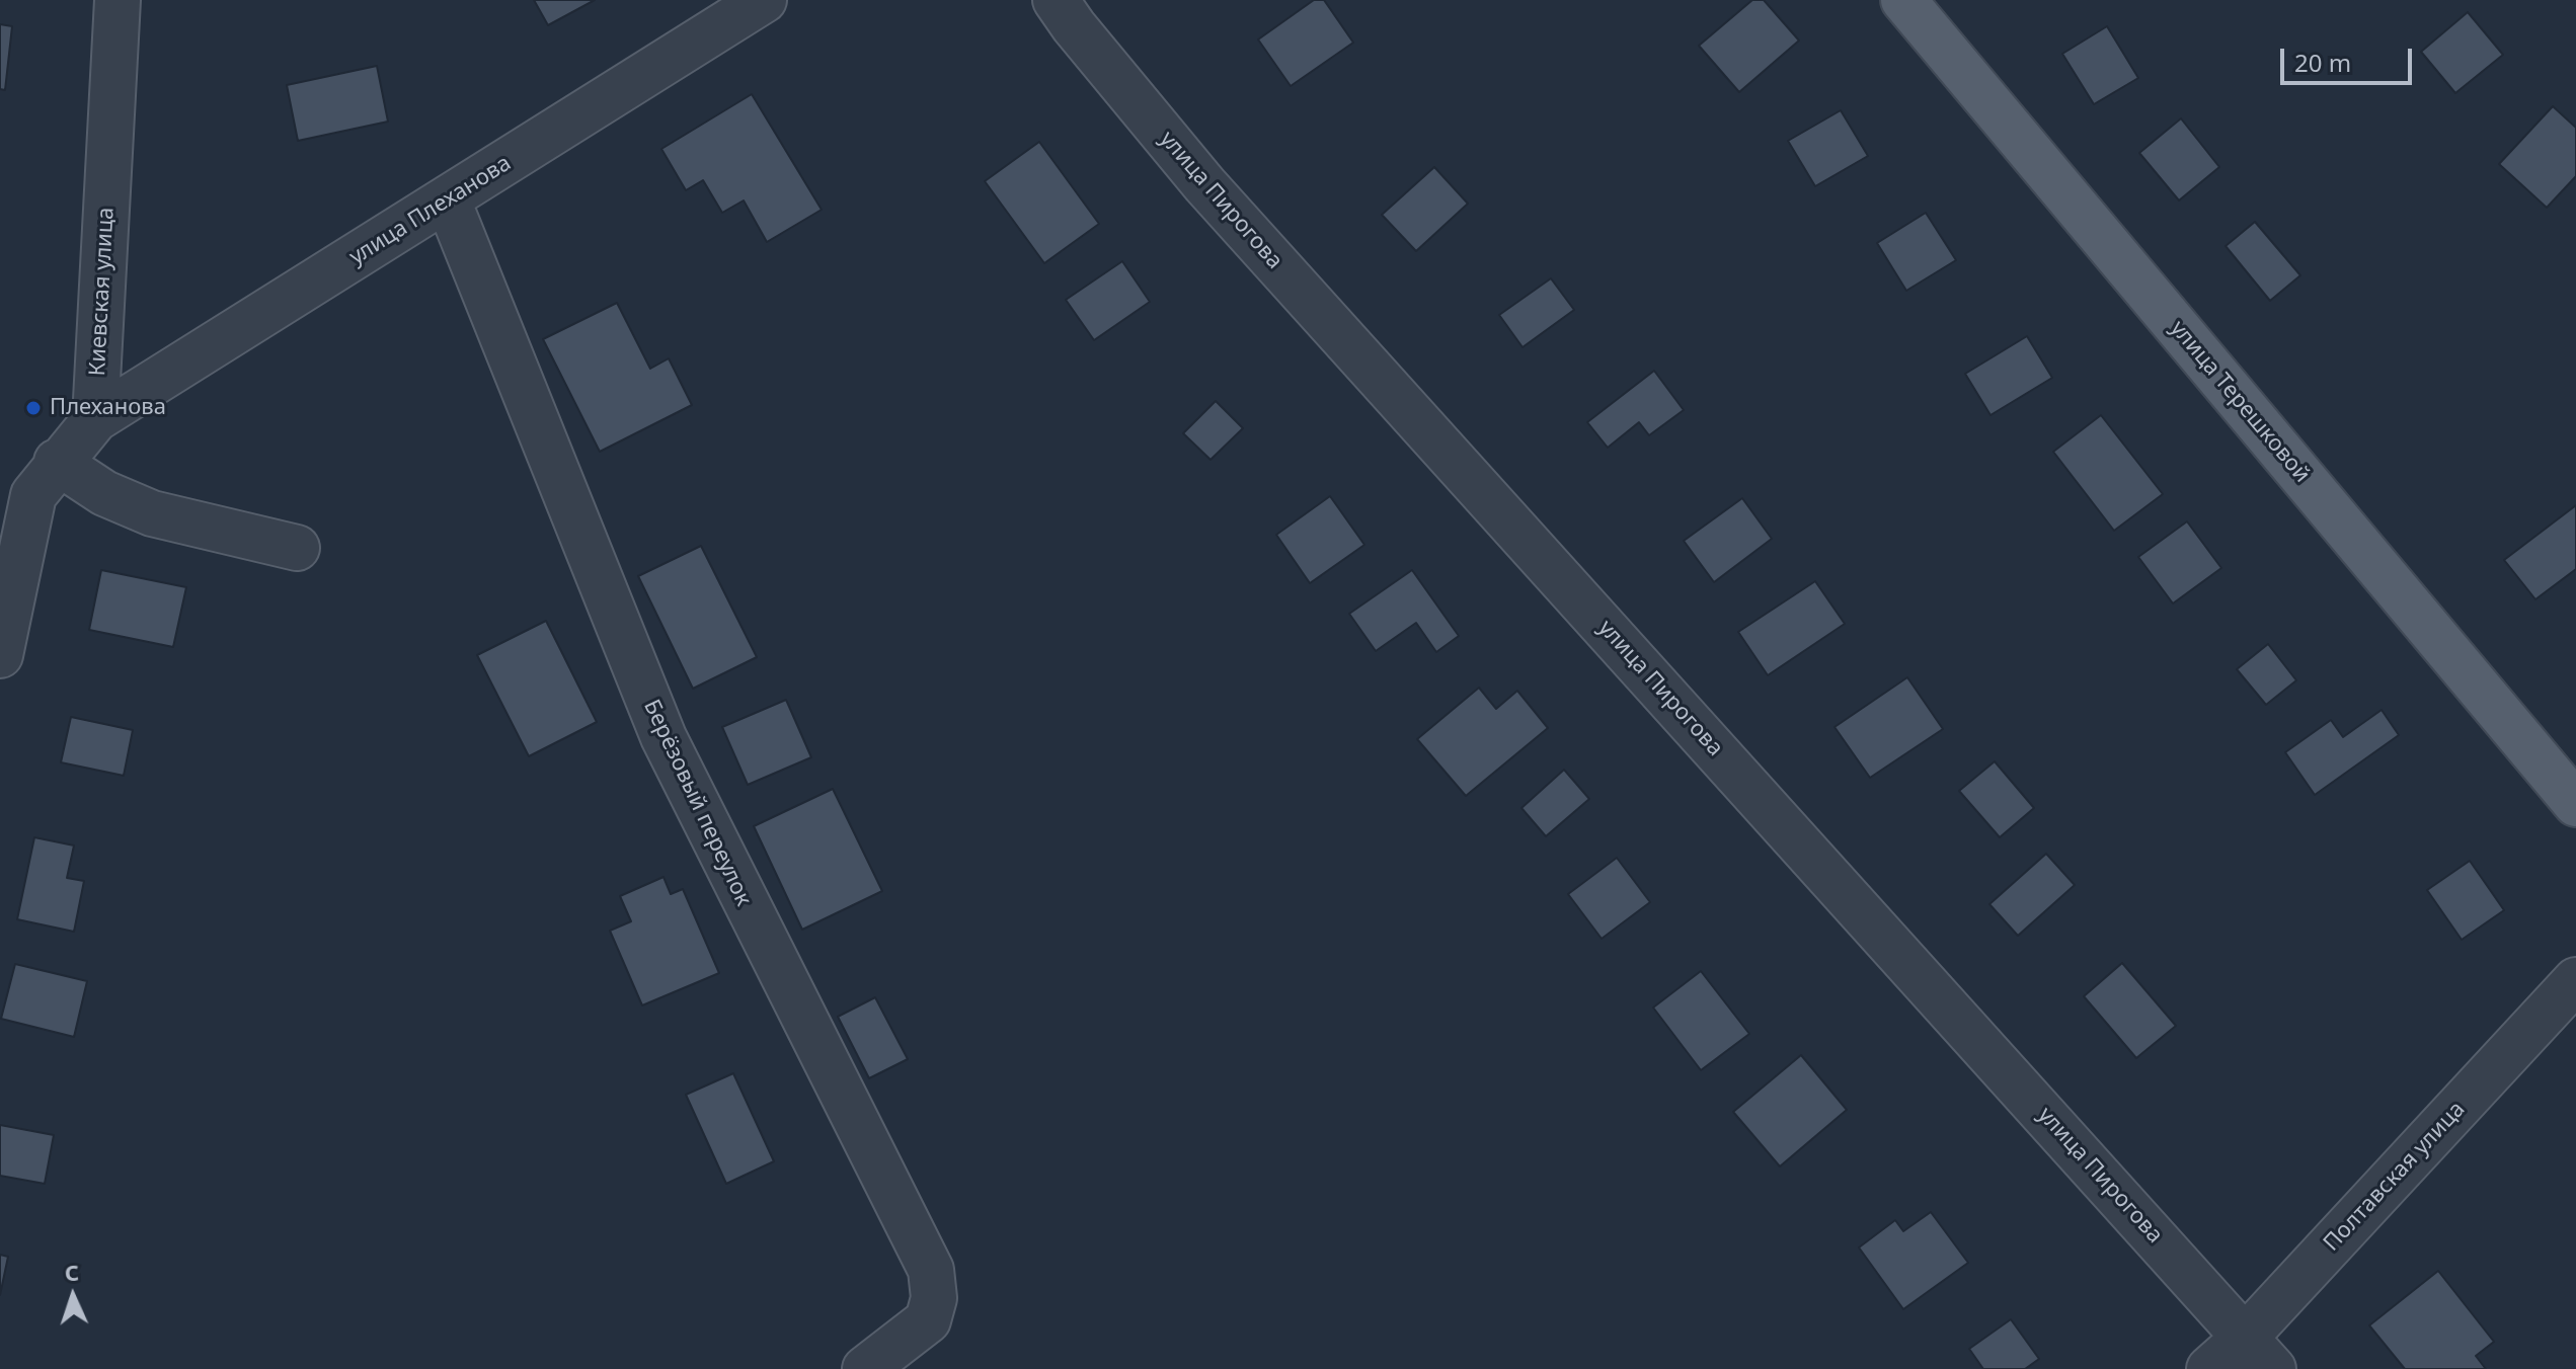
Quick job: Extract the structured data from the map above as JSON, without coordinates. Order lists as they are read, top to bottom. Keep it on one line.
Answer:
{"streets":{"main road":["улица Терешковой"],"street":["улица Пирогова","улица Плеханова","Киевская улица","Берёзовый переулок","Полтавская улица"]},"crossings":[["улица Пирогова","Полтавская улица"],["улица Плеханова","Киевская улица"],["улица Плеханова","Берёзовый переулок"]],"places":["Плеханова"],"scale_bar":"20 m","north":"top"}
